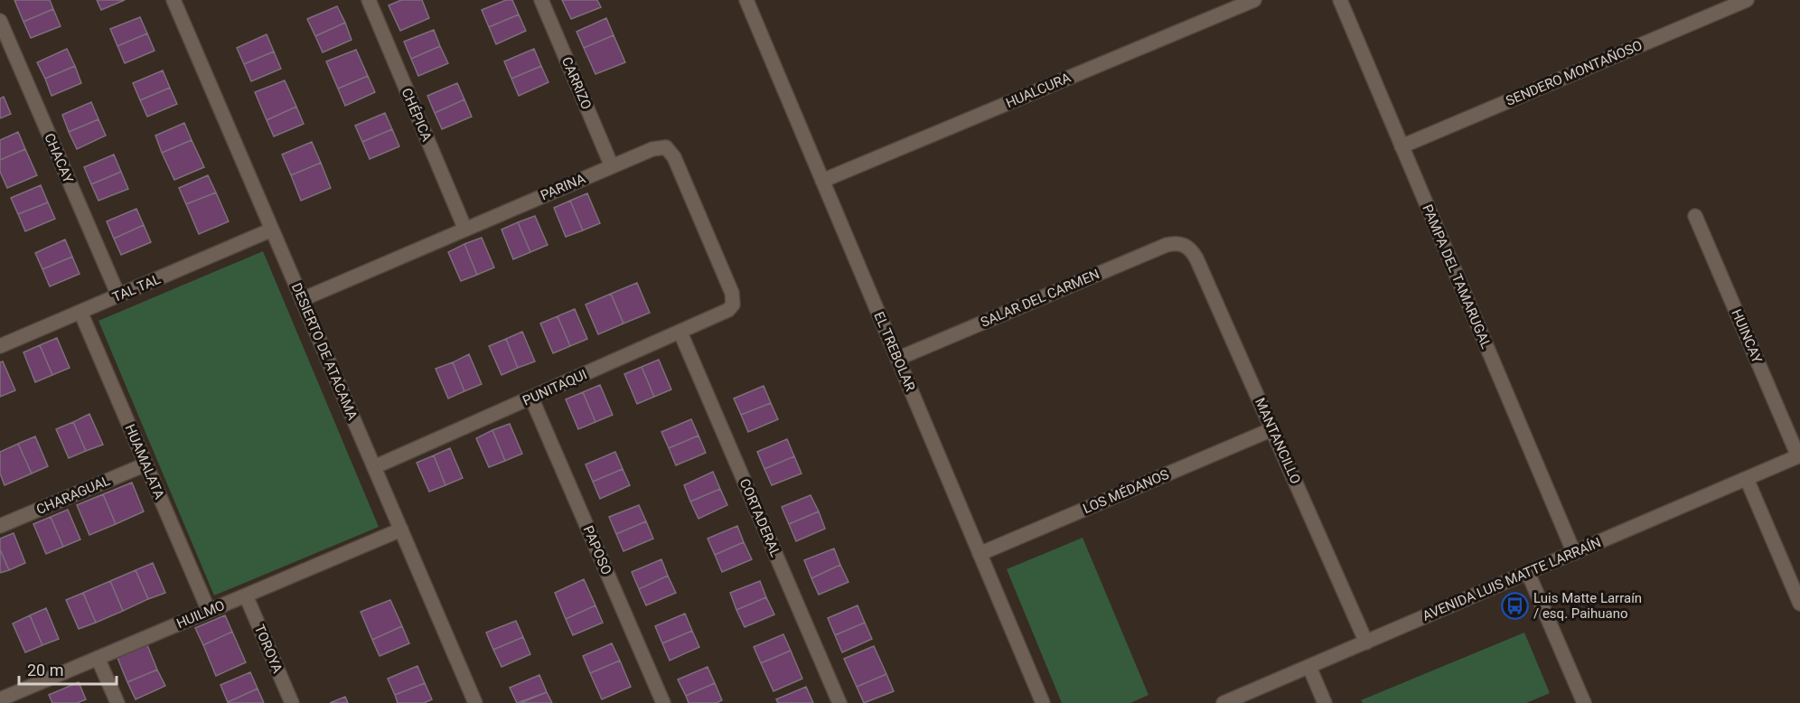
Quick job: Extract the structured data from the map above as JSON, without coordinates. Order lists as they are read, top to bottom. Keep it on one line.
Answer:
{"streets":{"street":["SENDERO MONTAÑOSO","CARRIZO","HUALCURA","CHÉPICA","CHACAY","PARINA","PAMPA DEL TAMARUGAL","TAL TAL","SALAR DEL CARMEN","HUINCAY","DESIERTO DE ATACAMA","EL TREBOLAR","PUNITAQUI","MANTANCILLO","HUAMALATA","LOS MÉDANOS","CHARAGUAL","CORTADERAL","PAPOSO","AVENIDA LUIS MATTE LARRAÍN","HUILMO","TOROYA"]},"crossings":[["SENDERO MONTAÑOSO","PAMPA DEL TAMARUGAL"],["CARRIZO","PARINA"],["HUALCURA","EL TREBOLAR"],["CHÉPICA","PARINA"],["CHACAY","TAL TAL"],["PARINA","DESIERTO DE ATACAMA"],["PARINA","PUNITAQUI"],["PAMPA DEL TAMARUGAL","AVENIDA LUIS MATTE LARRAÍN"],["TAL TAL","DESIERTO DE ATACAMA"],["TAL TAL","HUAMALATA"],["SALAR DEL CARMEN","EL TREBOLAR"],["SALAR DEL CARMEN","MANTANCILLO"],["HUINCAY","AVENIDA LUIS MATTE LARRAÍN"],["DESIERTO DE ATACAMA","PUNITAQUI"],["DESIERTO DE ATACAMA","HUILMO"],["EL TREBOLAR","LOS MÉDANOS"],["PUNITAQUI","CORTADERAL"],["PUNITAQUI","PAPOSO"],["MANTANCILLO","LOS MÉDANOS"],["MANTANCILLO","AVENIDA LUIS MATTE LARRAÍN"],["HUAMALATA","CHARAGUAL"],["HUAMALATA","HUILMO"],["HUILMO","TOROYA"]],"places":{"bus stop":["Luis Matte Larraín / esq. Paihuano"]},"scale_bar":"20 m"}
